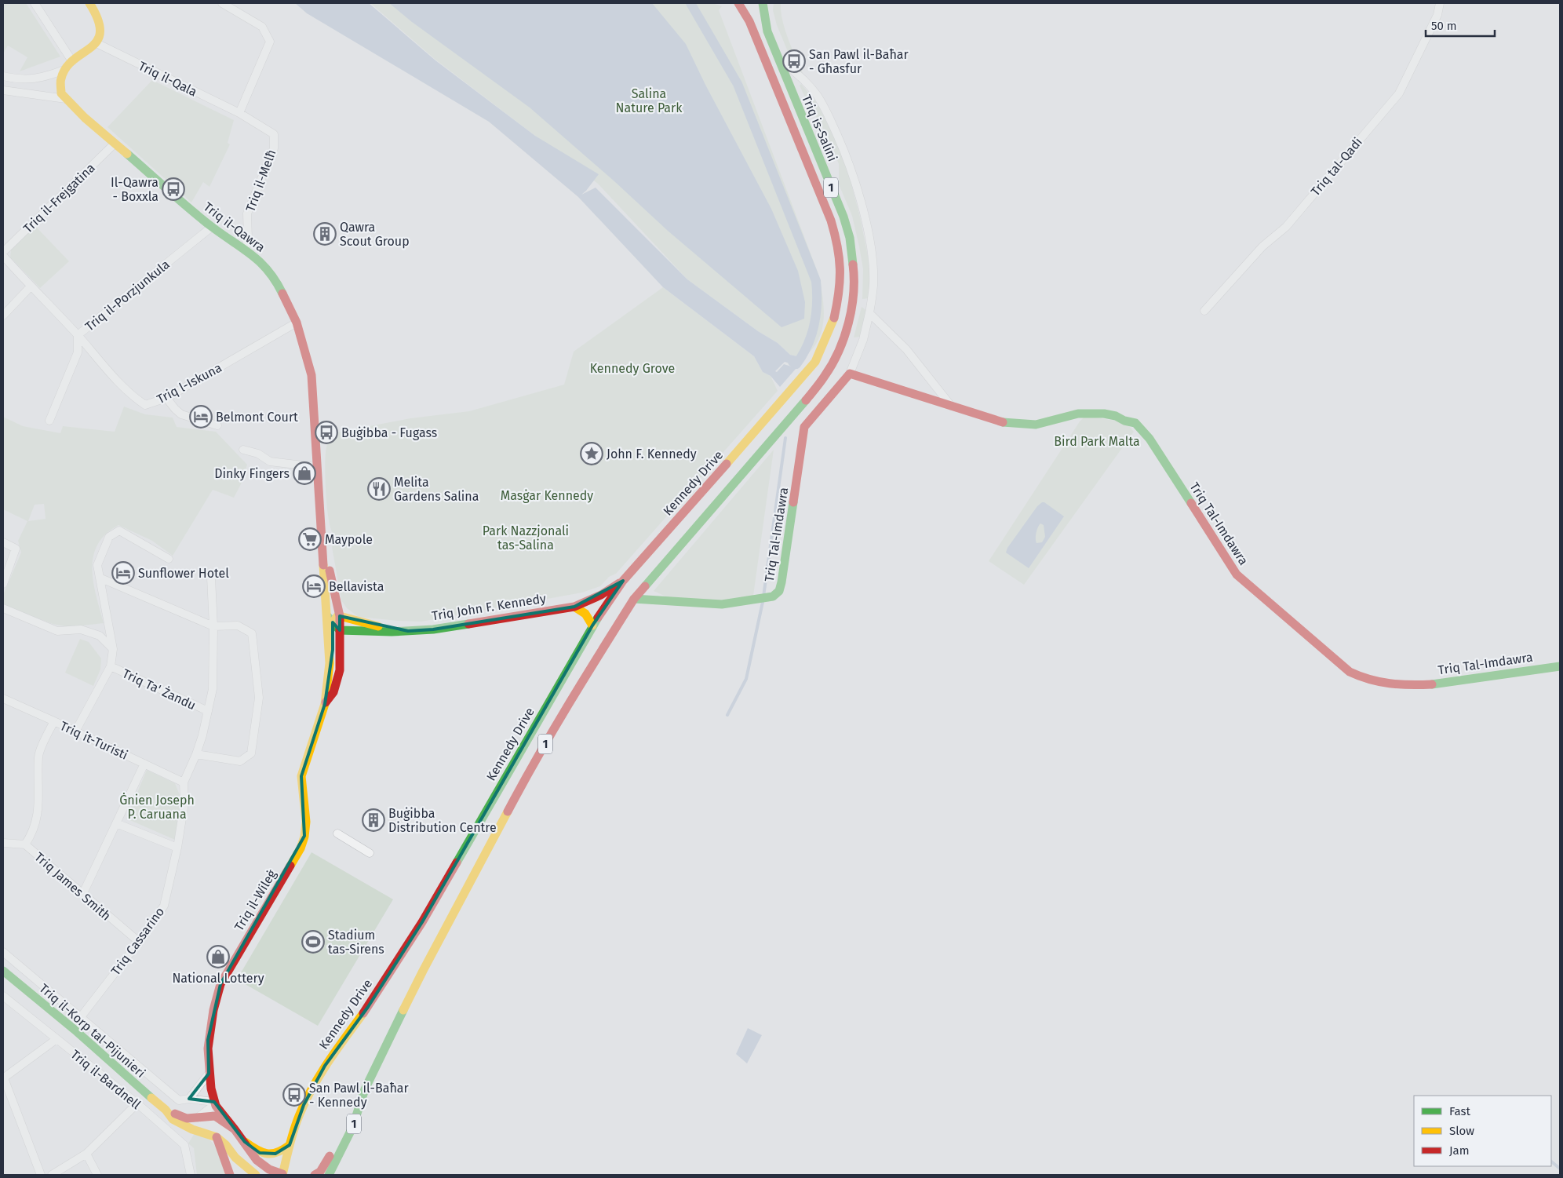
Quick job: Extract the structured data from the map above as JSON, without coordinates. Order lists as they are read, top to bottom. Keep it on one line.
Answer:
{"streets":{"main road":["Triq is-Salini","1","Triq il-Qawra","Kennedy Drive","Triq Tal-Imdawra","Triq John F. Kennedy","Triq il-Wileġ","Triq il-Korp tal-Pijunieri"],"street":["Triq il-Qala","Triq tal-Qadi","Triq il-Melħ","Triq il-Frejgatina","Triq il-Porzjunkula","Triq l-Iskuna","Triq Ta' Żandu","Triq it-Turisti","Triq James Smith","Triq Cassarino","Triq il-Bardnell"]},"crossings":[["Triq il-Qala","Triq il-Melħ"],["Triq is-Salini","1"],["Triq is-Salini","Kennedy Drive"],["Triq is-Salini","Triq Tal-Imdawra"],["Triq il-Melħ","Triq il-Qawra"],["1","Triq Tal-Imdawra"],["Triq il-Frejgatina","Triq il-Qawra"],["Triq il-Qawra","Triq il-Porzjunkula"],["Triq il-Qawra","Triq l-Iskuna"],["Triq il-Qawra","Triq il-Wileġ"],["Triq il-Porzjunkula","Triq l-Iskuna"],["Kennedy Drive","Triq John F. Kennedy"],["Triq John F. Kennedy","Triq il-Wileġ"],["Triq Ta' Żandu","Triq Cassarino"],["Triq it-Turisti","Triq Cassarino"],["Triq James Smith","Triq Cassarino"],["Triq il-Wileġ","Triq il-Korp tal-Pijunieri"]],"parks":["Salina Nature Park","Kennedy Grove","Bird Park Malta","Masġar Kennedy","Park Nazzjonali tas-Salina","Ġnien Joseph P. Caruana"],"places":{"bus stop":["San Pawl il-Baħar - Għasfur","Il-Qawra - Boxxla","Buġibba - Fugass","San Pawl il-Baħar - Kennedy"],"building":["Qawra Scout Group","Buġibba Distribution Centre"],"hotel":["Belmont Court","Sunflower Hotel","Bellavista"],"place":["John F. Kennedy"],"shop":["Dinky Fingers","National Lottery"],"restaurant":["Melita Gardens Salina"],"supermarket":["Maypole"],"sports":["Stadium tas-Sirens"]},"legend":["Fast","Slow","Jam"],"scale_bar":"50 m"}
